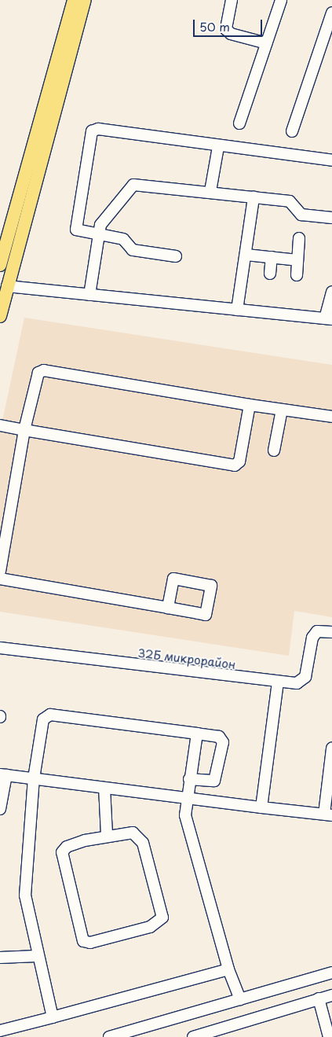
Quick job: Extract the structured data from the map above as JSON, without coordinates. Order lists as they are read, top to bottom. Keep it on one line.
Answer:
{"streets":{"street":["32Б микрорайон"]},"scale_bar":"50 m"}
